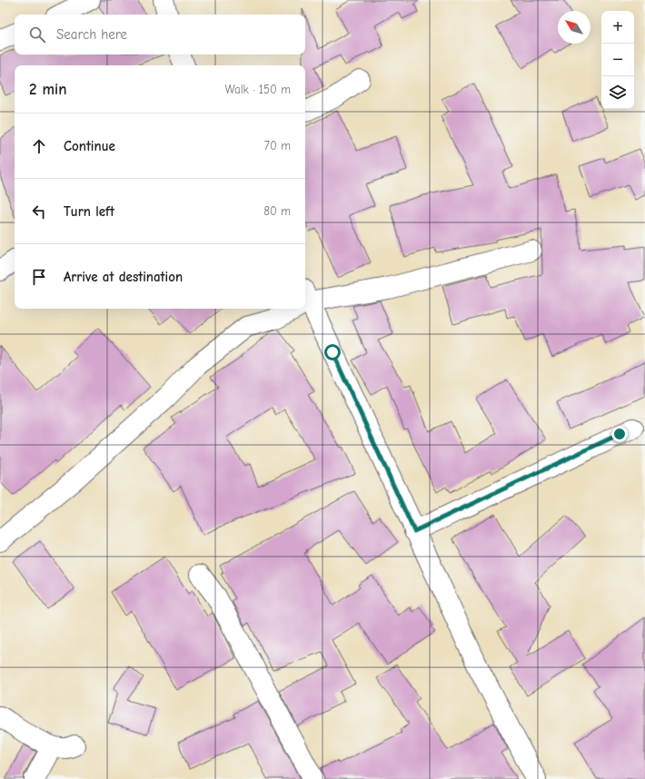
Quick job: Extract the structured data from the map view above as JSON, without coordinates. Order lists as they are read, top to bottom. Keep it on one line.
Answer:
{"north":"top left","page":{"map_buttons":["+","−"],"search":"Search here","heading":["2 min","Walk · 150 m"],"list":[["Continue","70 m"],["Turn left","80 m"],"Arrive at destination"]}}
